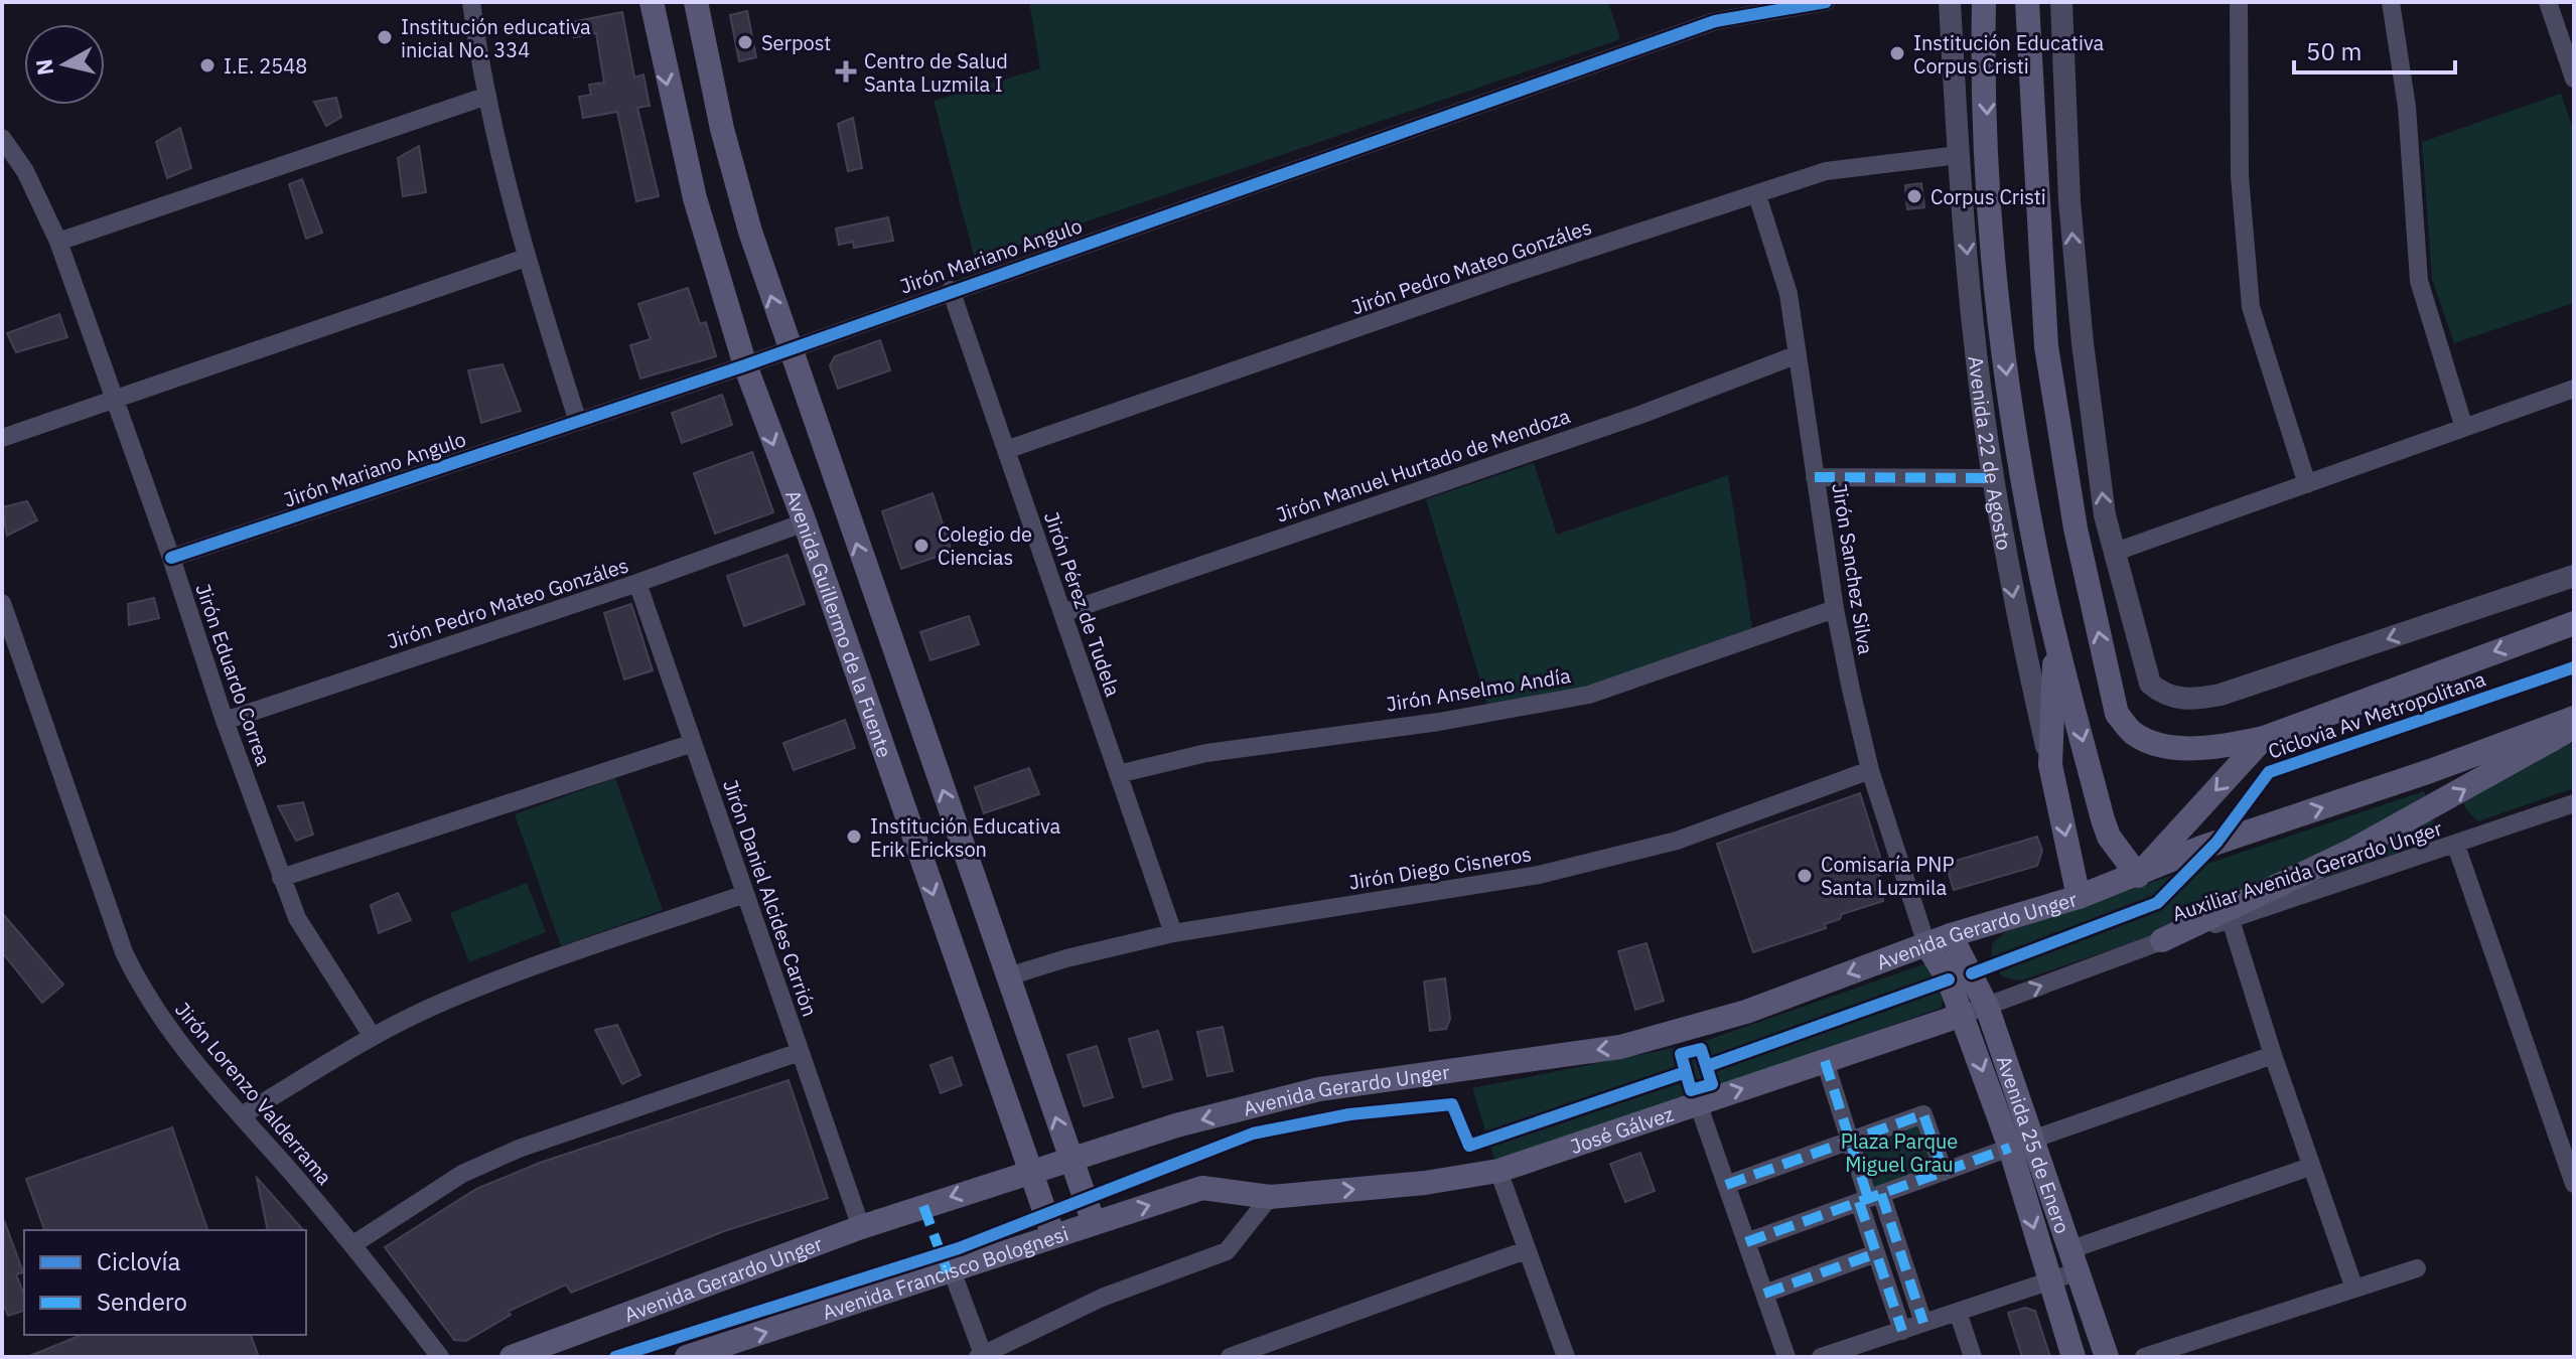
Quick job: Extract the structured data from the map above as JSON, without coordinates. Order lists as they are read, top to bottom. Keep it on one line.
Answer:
{"streets":{"main road":["Avenida 22 de Agosto","Avenida Guillermo de la Fuente","Avenida Gerardo Unger","José Gálvez","Avenida 25 de Enero","Avenida Francisco Bolognesi"],"street":["Jirón Mariano Angulo","Jirón Pedro Mateo Gonzáles","Jirón Manuel Hurtado de Mendoza","Jirón Sanchez Silva","Jirón Pérez de Tudela","Jirón Eduardo Correa","Jirón Anselmo Andía","Jirón Diego Cisneros","Auxiliar Avenida Gerardo Unger","Jirón Daniel Alcides Carrión","Jirón Lorenzo Valderrama"],"cycle path":["Ciclovia Av Metropolitana"]},"crossings":[["Jirón Mariano Angulo","Jirón Pérez de Tudela"],["Jirón Mariano Angulo","Avenida Guillermo de la Fuente"],["Jirón Mariano Angulo","Jirón Eduardo Correa"],["Jirón Pedro Mateo Gonzáles","Avenida 22 de Agosto"],["Jirón Pedro Mateo Gonzáles","Jirón Sanchez Silva"],["Jirón Pedro Mateo Gonzáles","Jirón Pérez de Tudela"],["Jirón Pedro Mateo Gonzáles","Avenida Guillermo de la Fuente"],["Jirón Pedro Mateo Gonzáles","Jirón Eduardo Correa"],["Jirón Pedro Mateo Gonzáles","Jirón Daniel Alcides Carrión"],["Avenida 22 de Agosto","Avenida Gerardo Unger"],["Jirón Manuel Hurtado de Mendoza","Jirón Sanchez Silva"],["Jirón Manuel Hurtado de Mendoza","Jirón Pérez de Tudela"],["Jirón Sanchez Silva","Jirón Anselmo Andía"],["Jirón Sanchez Silva","Jirón Diego Cisneros"],["Jirón Sanchez Silva","Avenida Gerardo Unger"],["Jirón Sanchez Silva","Avenida 25 de Enero"],["Jirón Pérez de Tudela","Jirón Anselmo Andía"],["Jirón Pérez de Tudela","Jirón Diego Cisneros"],["Avenida Guillermo de la Fuente","Avenida Gerardo Unger"],["Avenida Guillermo de la Fuente","Avenida Francisco Bolognesi"],["Auxiliar Avenida Gerardo Unger","José Gálvez"],["Auxiliar Avenida Gerardo Unger","Avenida 25 de Enero"],["Jirón Daniel Alcides Carrión","Avenida Gerardo Unger"],["Avenida Gerardo Unger","Avenida 25 de Enero"],["José Gálvez","Avenida 25 de Enero"],["José Gálvez","Avenida Francisco Bolognesi"]],"one_way":["José Gálvez","Avenida Francisco Bolognesi"],"parks":["Plaza Parque Miguel Grau"],"places":{"other":["Institución educativa inicial No. 334","Serpost","Institución Educativa Corpus Cristi","I.E. 2548","Corpus Cristi","Colegio de Ciencias","Institución Educativa Erik Erickson","Comisaría PNP Santa Luzmila"],"health":["Centro de Salud Santa Luzmila I"]},"legend":["Ciclovía","Sendero"],"scale_bar":"50 m","north":"left"}
